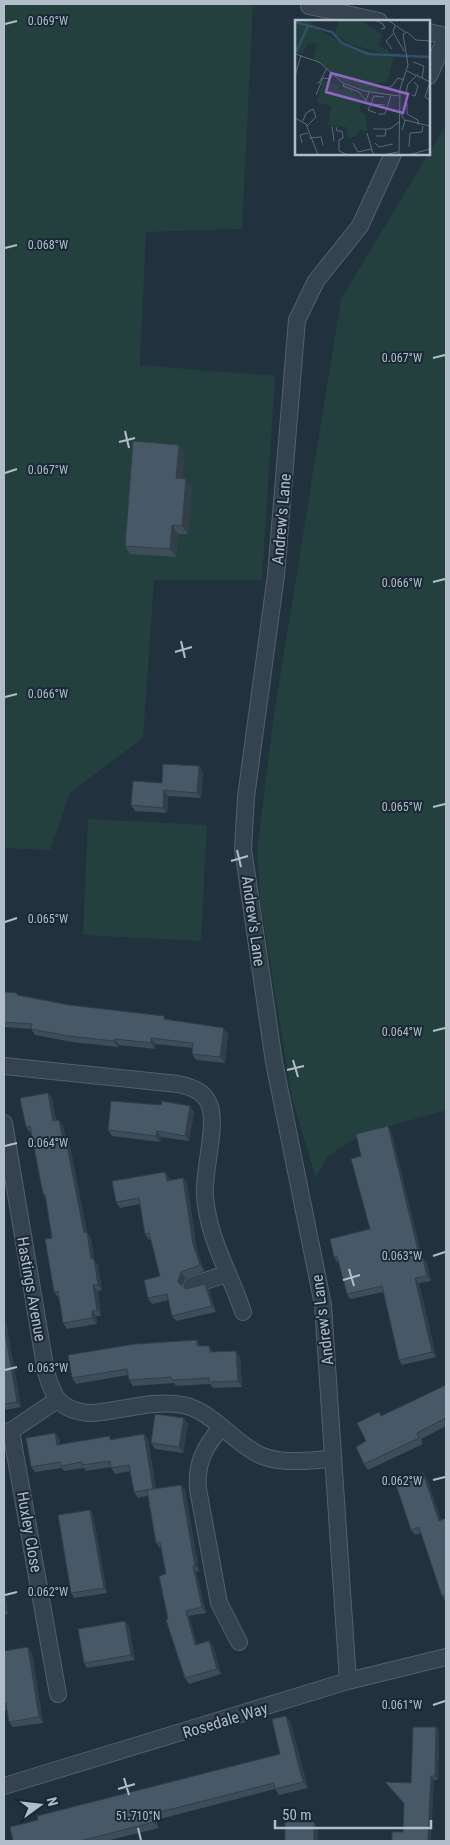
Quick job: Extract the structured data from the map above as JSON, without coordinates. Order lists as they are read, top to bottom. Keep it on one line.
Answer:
{"streets":{"street":["Andrew's Lane","Hastings Avenue","Huxley Close","Rosedale Way"]},"crossings":[["Andrew's Lane","Rosedale Way"]],"scale_bar":"50 m","north":"right","coordinates":["0.069°W","0.068°W","0.067°W","0.066°W","0.065°W","0.064°W","0.063°W","0.062°W","0.061°W","51.710°N"]}
